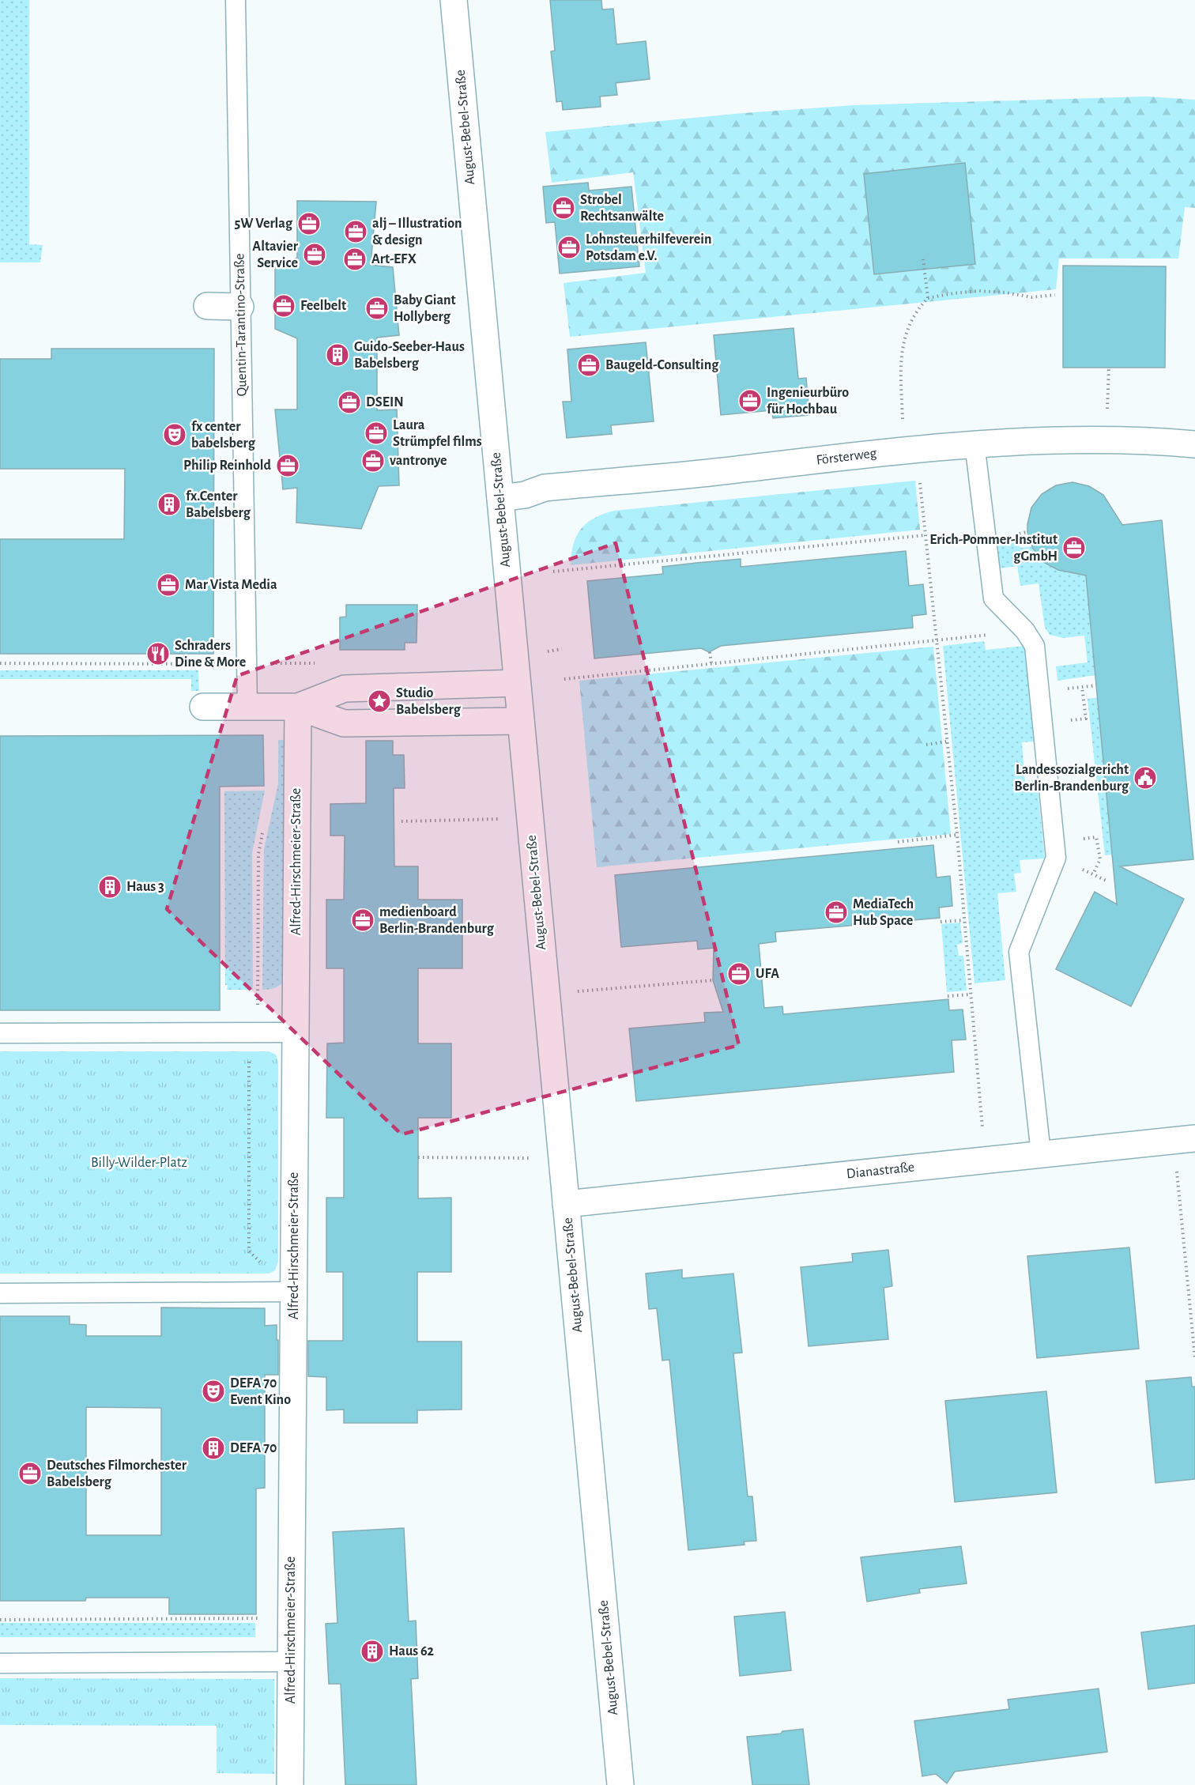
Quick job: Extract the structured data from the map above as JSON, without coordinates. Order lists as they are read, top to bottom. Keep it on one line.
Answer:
{"streets":{"street":["August-Bebel-Straße","Försterweg","Alfred-Hirschmeier-Straße","Dianastraße"],"lane":["Quentin-Tarantino-Straße"]},"crossings":[["August-Bebel-Straße","Försterweg"],["August-Bebel-Straße","Dianastraße"]],"parks":["Billy-Wilder-Platz"],"places":{"office":["Strobel Rechtsanwälte","5W Verlag","alj – Illustration & design","Lohnsteuerhilfeverein Potsdam e.V.","Altavier Service","Art-EFX","Feelbelt","Baby Giant Hollyberg","Baugeld-Consulting","Ingenieurbüro für Hochbau","DSEIN","Laura Strümpfel films","vantronye","Philip Reinhold","Erich-Pommer-Institut gGmbH","Mar Vista Media","MediaTech Hub Space","medienboard Berlin-Brandenburg","UFA","Deutsches Filmorchester Babelsberg"],"building":["Guido-Seeber-Haus Babelsberg","fx.Center Babelsberg","Haus 3","DEFA 70","Haus 62"],"theatre":["fx center babelsberg","DEFA 70 Event Kino"],"restaurant":["Schraders Dine & More"],"place":["Studio Babelsberg"],"public building":["Landessozialgericht Berlin-Brandenburg"]}}
